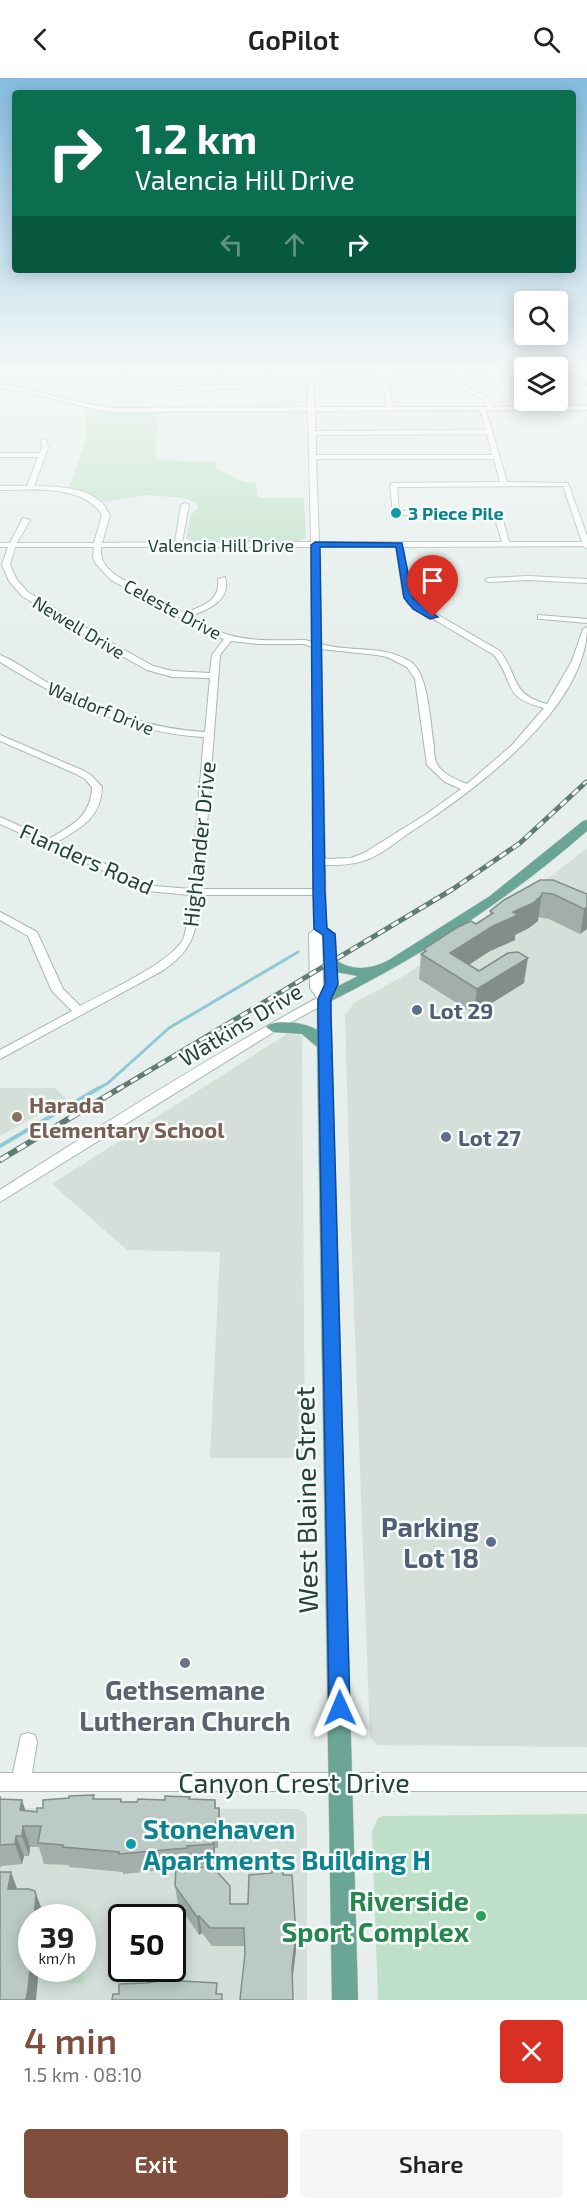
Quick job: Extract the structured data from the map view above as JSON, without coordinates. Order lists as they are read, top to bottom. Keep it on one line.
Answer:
{"streets":{"main road":["Watkins Drive","West Blaine Street"],"street":["Valencia Hill Drive","Celeste Drive","Newell Drive","Waldorf Drive","Highlander Drive","Flanders Road","Canyon Crest Drive"]},"crossings":[["Valencia Hill Drive","Celeste Drive"],["Valencia Hill Drive","Newell Drive"],["Valencia Hill Drive","West Blaine Street"],["Celeste Drive","Highlander Drive"],["Celeste Drive","West Blaine Street"],["Newell Drive","Highlander Drive"],["Waldorf Drive","Highlander Drive"],["Highlander Drive","Flanders Road"],["Flanders Road","West Blaine Street"],["Watkins Drive","West Blaine Street"],["West Blaine Street","Canyon Crest Drive"]],"places":["3 Piece Pile","Lot 29","Harada Elementary School","Lot 27","Parking Lot 18","Gethsemane Lutheran Church","Stonehaven Apartments Building H","Riverside Sport Complex"],"page":{"header":"GoPilot","turn":["1.2 km","Valencia Hill Drive"],"speed":"39 km/h","limit":"50","heading":["4 min","1.5 km · 08:10"],"buttons":["Exit","Share"]}}
